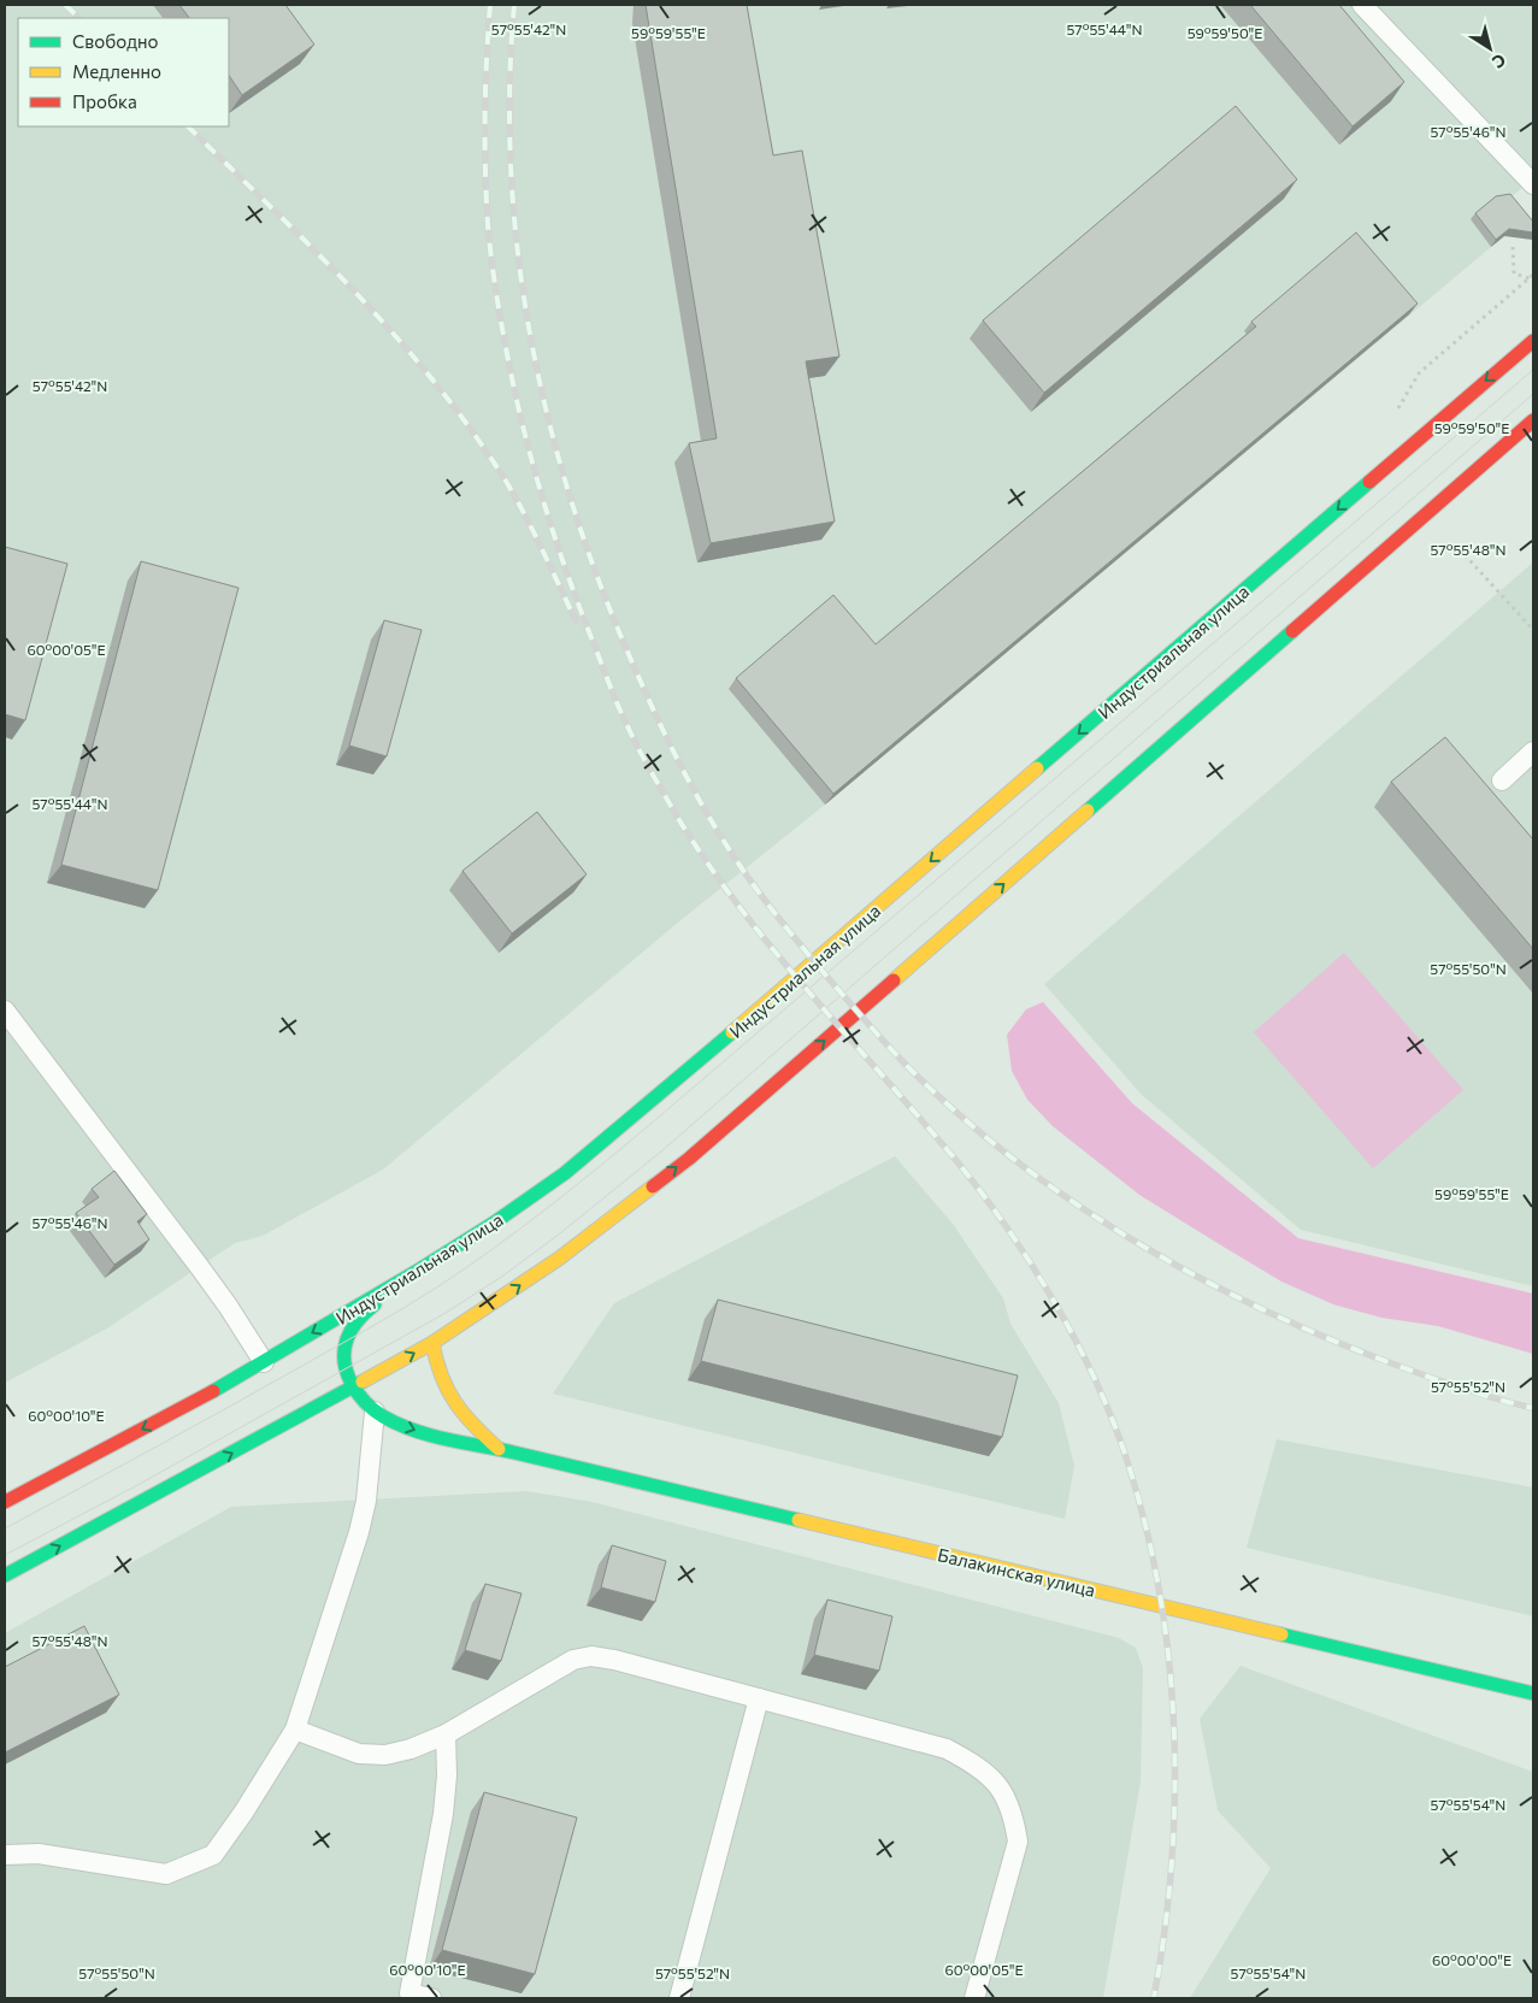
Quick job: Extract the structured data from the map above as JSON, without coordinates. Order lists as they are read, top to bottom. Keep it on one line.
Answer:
{"streets":{"main road":["Индустриальная улица","Балакинская улица"]},"legend":["Свободно","Медленно","Пробка"],"north":"bottom right","coordinates":["57°55'42\"N","57°55'44\"N","59°59'55\"E","59°59'50\"E","57°55'46\"N","57°55'48\"N","60°00'05\"E","57°55'50\"N","57°55'52\"N","60°00'10\"E","57°55'54\"N","60°00'00\"E"]}
